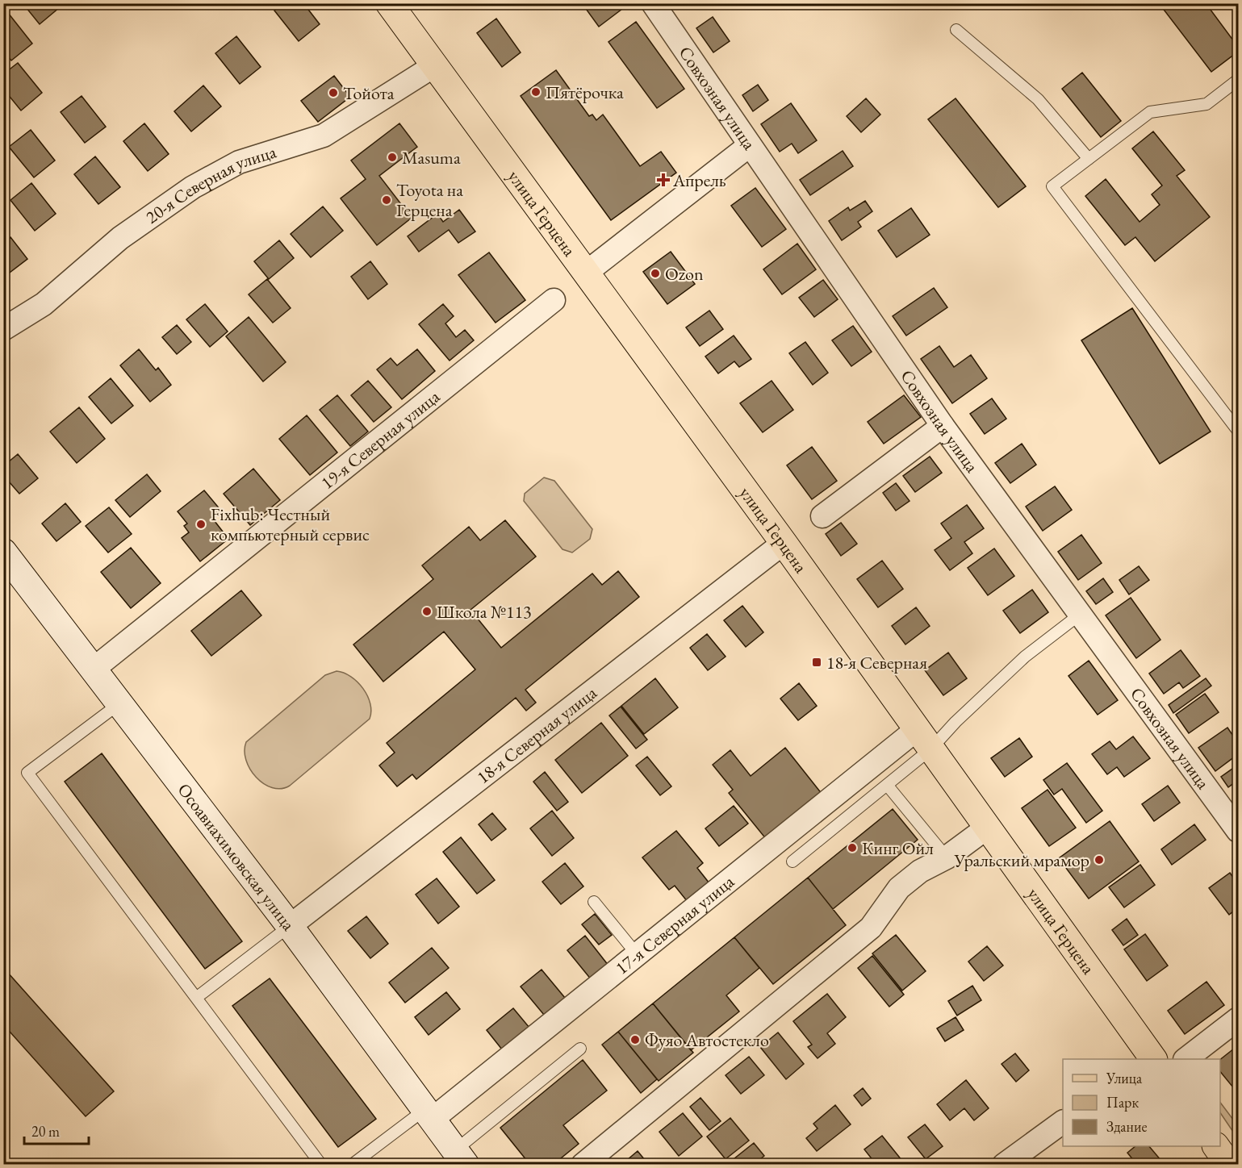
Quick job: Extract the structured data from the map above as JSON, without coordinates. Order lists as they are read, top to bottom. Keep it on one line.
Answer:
{"streets":{"main road":["улица Герцена"],"street":["Совхозная улица","20-я Северная улица","19-я Северная улица","18-я Северная улица","Осоавиахимовская улица","17-я Северная улица"]},"crossings":[["20-я Северная улица","улица Герцена"],["улица Герцена","18-я Северная улица"],["улица Герцена","17-я Северная улица"],["19-я Северная улица","Осоавиахимовская улица"],["18-я Северная улица","Осоавиахимовская улица"],["Осоавиахимовская улица","17-я Северная улица"]],"places":{"other":["Пятёрочка","Тойота","Masuma","Toyota на Герцена","Ozon","Fixhub: Честный компьютерный сервис","Школа №113","Кинг Ойл","Уральский мрамор","Фуяо Автостекло"],"health":["Апрель"],"transit":["18-я Северная"]},"legend":["Улица","Парк","Здание"],"scale_bar":"20 m"}
